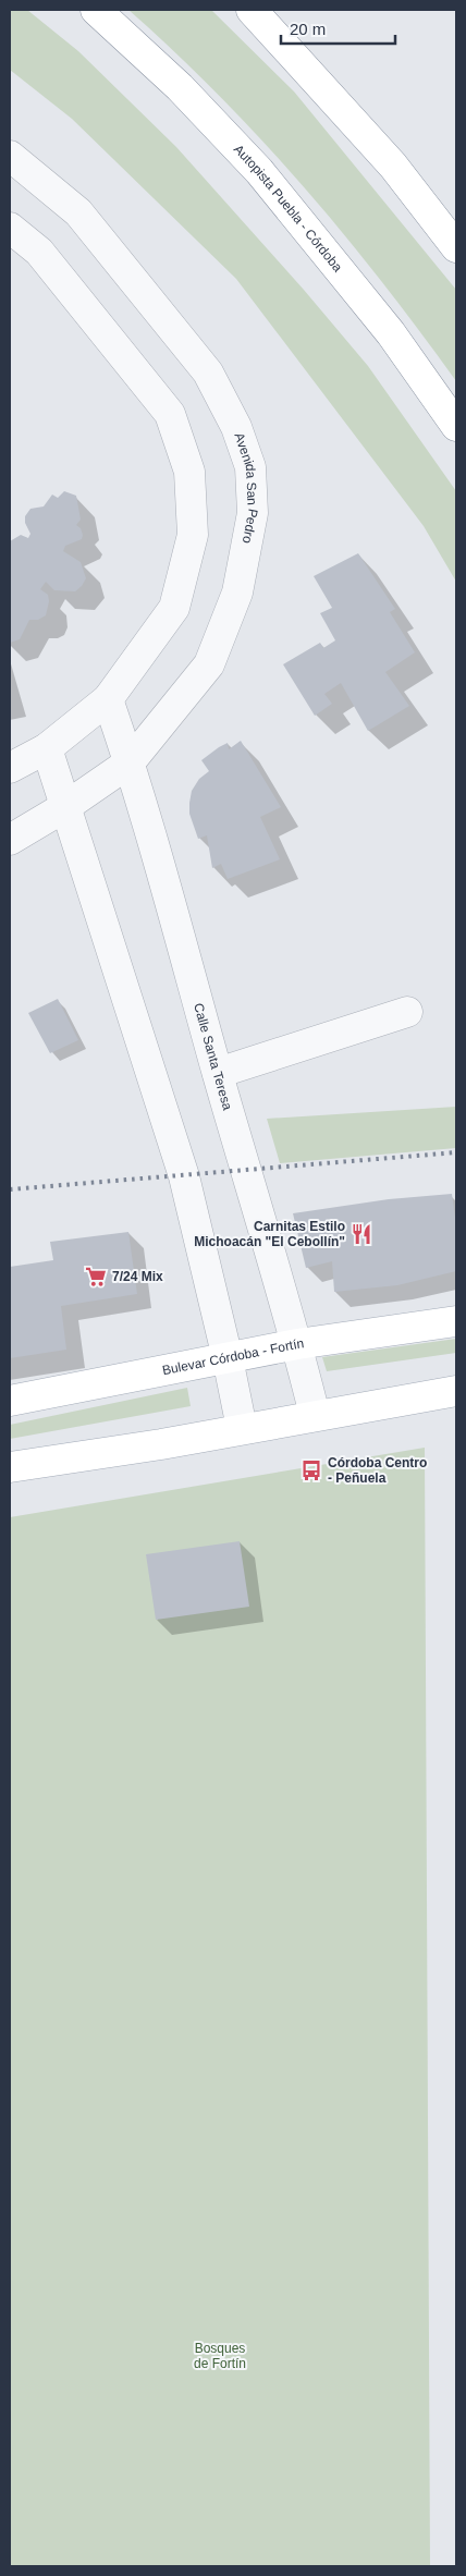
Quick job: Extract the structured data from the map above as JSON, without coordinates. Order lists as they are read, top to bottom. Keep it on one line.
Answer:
{"streets":{"main road":["Autopista Puebla - Córdoba","Bulevar Córdoba - Fortín"],"street":["Avenida San Pedro","Calle Santa Teresa"]},"crossings":[["Avenida San Pedro","Calle Santa Teresa"],["Calle Santa Teresa","Bulevar Córdoba - Fortín"]],"parks":["Bosques de Fortín"],"places":{"restaurant":["Carnitas Estilo Michoacán \"El Cebollín\""],"supermarket":["7/24 Mix"],"bus stop":["Córdoba Centro - Peñuela"]},"scale_bar":"20 m"}
